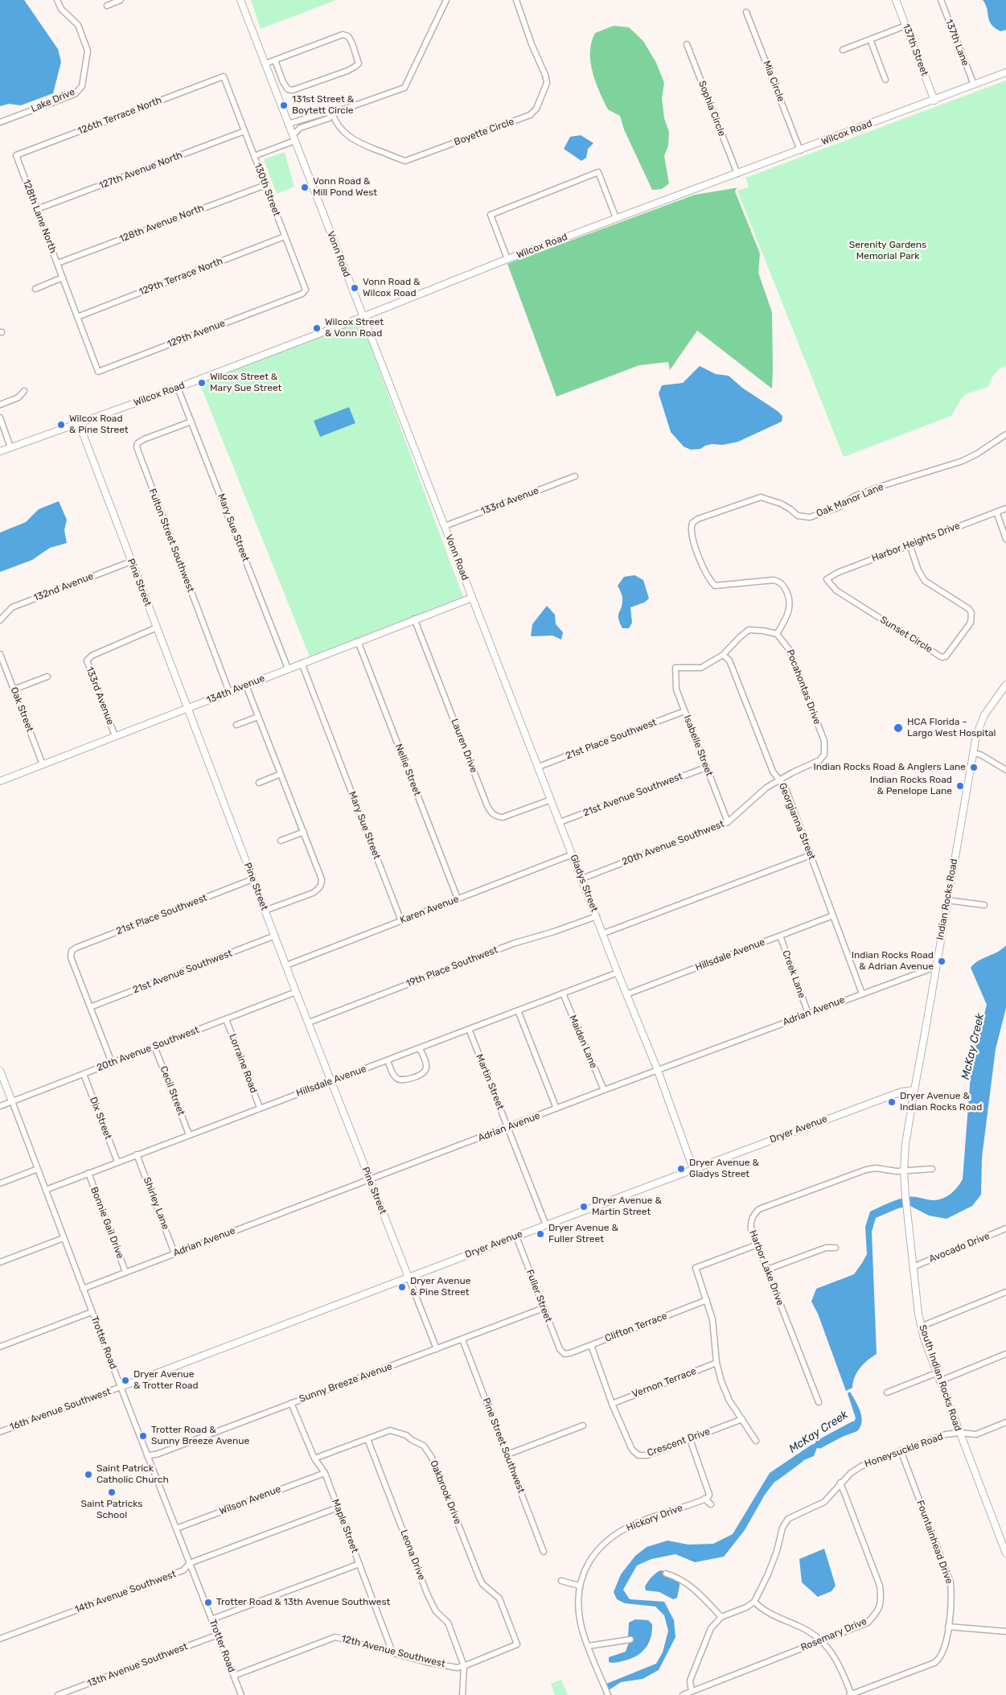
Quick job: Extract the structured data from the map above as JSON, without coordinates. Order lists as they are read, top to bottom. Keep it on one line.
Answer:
{"streets":{"street":["137th Lane","137th Street","Mia Circle","Lake Drive","Sophia Circle","126th Terrace North","Boyette Circle","Wilcox Road","127th Avenue North","130th Street","128th Lane North","128th Avenue North","Vonn Road","129th Terrace North","129th Avenue","Oak Manor Lane","133rd Avenue","Mary Sue Street","Fulton Street Southwest","Harbor Heights Drive","Pine Street","132nd Avenue","Sunset Circle","Pocahontas Drive","134th Avenue","Oak Street","21st Place Southwest","Lauren Drive","Isabelle Street","Nellie Street","21st Avenue Southwest","Georgianna Street","20th Avenue Southwest","Gladys Street","Indian Rocks Road","Karen Avenue","Hillsdale Avenue","19th Place Southwest","Creek Lane","Adrian Avenue","Maiden Lane","Lorraine Road","Martin Street","Cecil Street","Dix Street","Dryer Avenue","Shirley Lane","Bonnie Gail Drive","Avocado Drive","Harbor Lake Drive","Fuller Street","Clifton Terrace","Trotter Road","South Indian Rocks Road","Sunny Breeze Avenue","Vernon Terrace","16th Avenue Southwest","Crescent Drive","Pine Street Southwest","Honeysuckle Road","Oakbrook Drive","Wilson Avenue","Hickory Drive","Maple Street","Fountainhead Drive","Leona Drive","14th Avenue Southwest","Rosemary Drive","12th Avenue Southwest","13th Avenue Southwest"]},"crossings":[["137th Lane","Wilcox Road"],["137th Street","Wilcox Road"],["Mia Circle","Wilcox Road"],["Sophia Circle","Wilcox Road"],["126th Terrace North","130th Street"],["126th Terrace North","128th Lane North"],["Wilcox Road","Vonn Road"],["Wilcox Road","Mary Sue Street"],["Wilcox Road","Pine Street"],["127th Avenue North","130th Street"],["127th Avenue North","128th Lane North"],["130th Street","128th Avenue North"],["130th Street","129th Terrace North"],["130th Street","129th Avenue"],["128th Lane North","128th Avenue North"],["128th Lane North","129th Terrace North"],["128th Lane North","129th Avenue"],["Vonn Road","133rd Avenue"],["Vonn Road","134th Avenue"],["Vonn Road","Gladys Street"],["Oak Manor Lane","Pocahontas Drive"],["133rd Avenue","Pine Street"],["133rd Avenue","134th Avenue"],["Mary Sue Street","Fulton Street Southwest"],["Mary Sue Street","134th Avenue"],["Mary Sue Street","Karen Avenue"],["Fulton Street Southwest","134th Avenue"],["Harbor Heights Drive","Sunset Circle"],["Pine Street","132nd Avenue"],["Pine Street","134th Avenue"],["Pine Street","21st Place Southwest"],["Pine Street","21st Avenue Southwest"],["Pine Street","20th Avenue Southwest"],["Pine Street","Karen Avenue"],["Pine Street","Hillsdale Avenue"],["Pine Street","19th Place Southwest"],["Pine Street","Adrian Avenue"],["Pine Street","Dryer Avenue"],["Pine Street","Sunny Breeze Avenue"],["Pocahontas Drive","20th Avenue Southwest"],["134th Avenue","Oak Street"],["134th Avenue","Lauren Drive"],["134th Avenue","Nellie Street"],["134th Avenue","Gladys Street"],["21st Place Southwest","Isabelle Street"],["21st Place Southwest","21st Avenue Southwest"],["21st Place Southwest","Gladys Street"],["Lauren Drive","Gladys Street"],["Isabelle Street","21st Avenue Southwest"],["Isabelle Street","Georgianna Street"],["Isabelle Street","20th Avenue Southwest"],["Nellie Street","Karen Avenue"],["21st Avenue Southwest","Gladys Street"],["Georgianna Street","20th Avenue Southwest"],["Georgianna Street","Hillsdale Avenue"],["Georgianna Street","Adrian Avenue"],["20th Avenue Southwest","Gladys Street"],["20th Avenue Southwest","Lorraine Road"],["20th Avenue Southwest","Cecil Street"],["20th Avenue Southwest","Dix Street"],["20th Avenue Southwest","Trotter Road"],["Gladys Street","Karen Avenue"],["Gladys Street","Hillsdale Avenue"],["Gladys Street","19th Place Southwest"],["Gladys Street","Adrian Avenue"],["Gladys Street","Dryer Avenue"],["Indian Rocks Road","Adrian Avenue"],["Indian Rocks Road","Dryer Avenue"],["Indian Rocks Road","Harbor Lake Drive"],["Indian Rocks Road","South Indian Rocks Road"],["Hillsdale Avenue","Creek Lane"],["Hillsdale Avenue","Maiden Lane"],["Hillsdale Avenue","Lorraine Road"],["Hillsdale Avenue","Martin Street"],["Hillsdale Avenue","Cecil Street"],["Hillsdale Avenue","Dix Street"],["Hillsdale Avenue","Shirley Lane"],["Hillsdale Avenue","Bonnie Gail Drive"],["Hillsdale Avenue","Trotter Road"],["Creek Lane","Adrian Avenue"],["Adrian Avenue","Maiden Lane"],["Adrian Avenue","Martin Street"],["Adrian Avenue","Shirley Lane"],["Adrian Avenue","Bonnie Gail Drive"],["Adrian Avenue","Trotter Road"],["Martin Street","Dryer Avenue"],["Dryer Avenue","Fuller Street"],["Dryer Avenue","Trotter Road"],["Dryer Avenue","16th Avenue Southwest"],["Avocado Drive","South Indian Rocks Road"],["Harbor Lake Drive","South Indian Rocks Road"],["Fuller Street","Clifton Terrace"],["Fuller Street","Sunny Breeze Avenue"],["Clifton Terrace","Crescent Drive"],["Trotter Road","Sunny Breeze Avenue"],["Trotter Road","16th Avenue Southwest"],["Trotter Road","Wilson Avenue"],["Trotter Road","14th Avenue Southwest"],["Trotter Road","12th Avenue Southwest"],["Trotter Road","13th Avenue Southwest"],["South Indian Rocks Road","Honeysuckle Road"],["Sunny Breeze Avenue","Pine Street Southwest"],["Sunny Breeze Avenue","Maple Street"],["Vernon Terrace","Crescent Drive"],["Crescent Drive","Hickory Drive"],["Honeysuckle Road","Fountainhead Drive"],["Honeysuckle Road","Rosemary Drive"],["Oakbrook Drive","Maple Street"],["Oakbrook Drive","Leona Drive"],["Oakbrook Drive","12th Avenue Southwest"],["Wilson Avenue","Maple Street"],["Maple Street","14th Avenue Southwest"],["Maple Street","12th Avenue Southwest"],["Leona Drive","12th Avenue Southwest"]],"water":["McKay Creek"],"parks":["Serenity Gardens Memorial Park"],"places":["131st Street & Boytett Circle","Vonn Road & Mill Pond West","Vonn Road & Wilcox Road","Wilcox Street & Vonn Road","Wilcox Street & Mary Sue Street","Wilcox Road & Pine Street","HCA Florida - Largo West Hospital","Indian Rocks Road & Anglers Lane","Indian Rocks Road & Penelope Lane","Indian Rocks Road & Adrian Avenue","Dryer Avenue & Indian Rocks Road","Dryer Avenue & Gladys Street","Dryer Avenue & Martin Street","Dryer Avenue & Fuller Street","Dryer Avenue & Pine Street","Dryer Avenue & Trotter Road","Trotter Road & Sunny Breeze Avenue","Saint Patrick Catholic Church","Saint Patricks School","Trotter Road & 13th Avenue Southwest"]}
